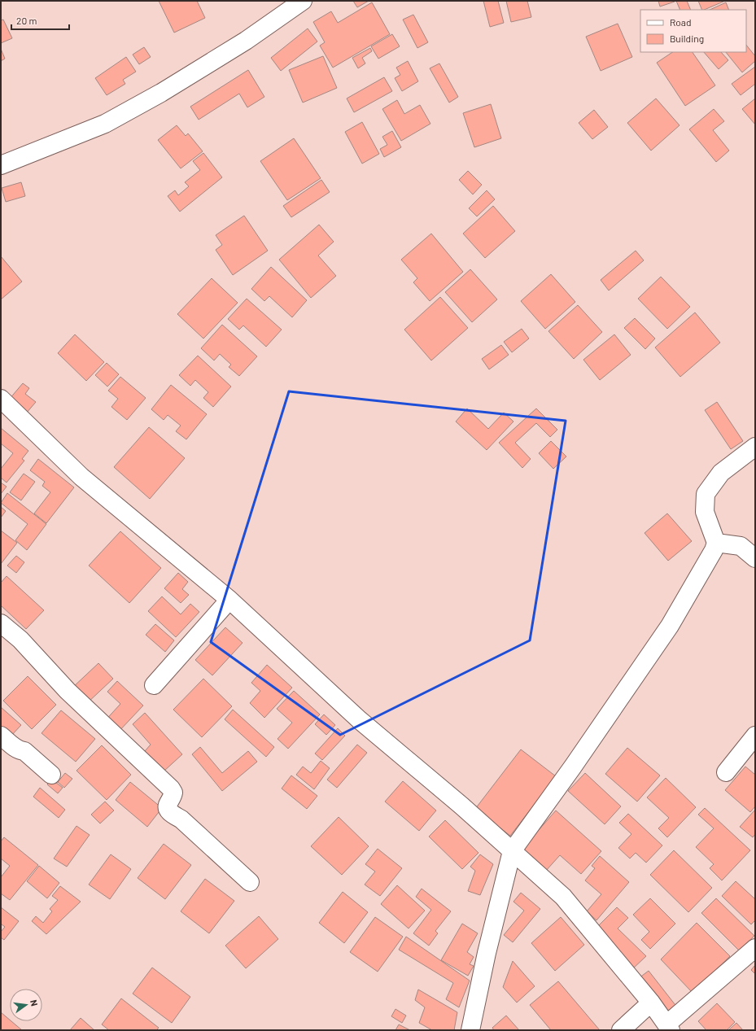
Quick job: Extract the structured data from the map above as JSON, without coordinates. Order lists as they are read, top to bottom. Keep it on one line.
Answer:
{"legend":["Road","Building"],"scale_bar":"20 m","north":"right"}
